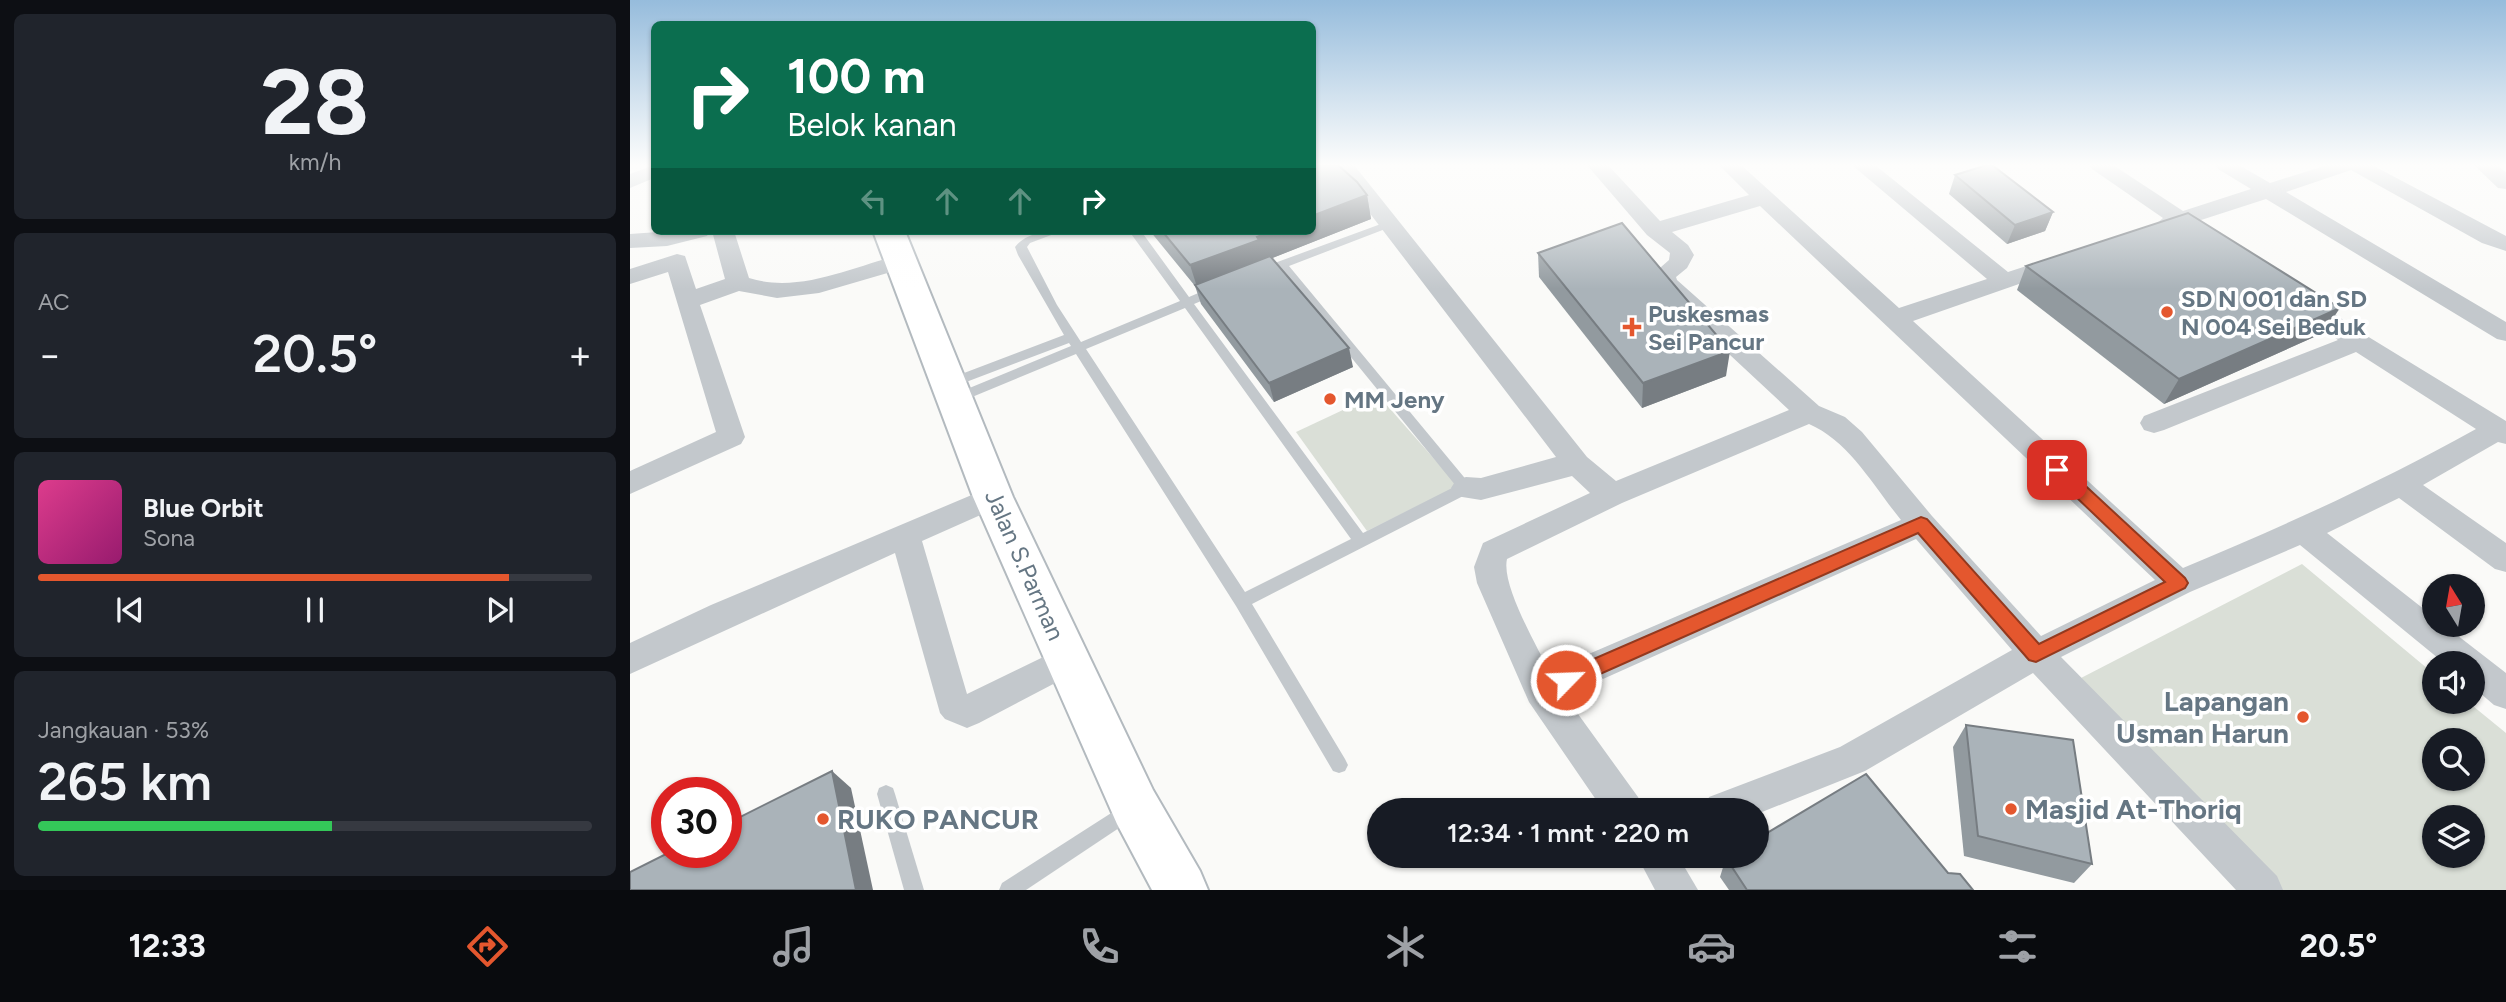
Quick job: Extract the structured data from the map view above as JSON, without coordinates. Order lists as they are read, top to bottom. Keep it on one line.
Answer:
{"streets":{"main road":["Jalan S.Parman"]},"places":{"other":["SD N 001 dan SD N 004 Sei Beduk","MM Jeny","Lapangan Usman Harun","Masjid At-Thoriq","RUKO PANCUR"],"health":["Puskesmas Sei Pancur"]},"north":"top","page":{"tile":[["28","km/h"],"AC",["Jangkauan · 53%","265 km"]],"turn":["100 m","Belok kanan"],"heat":["−","20.5°","+"],"song":["Blue Orbit","Sona"],"limit":"30","trip":"12:34 · 1 mnt · 220 m","tabs":["12:33","20.5°"]}}
